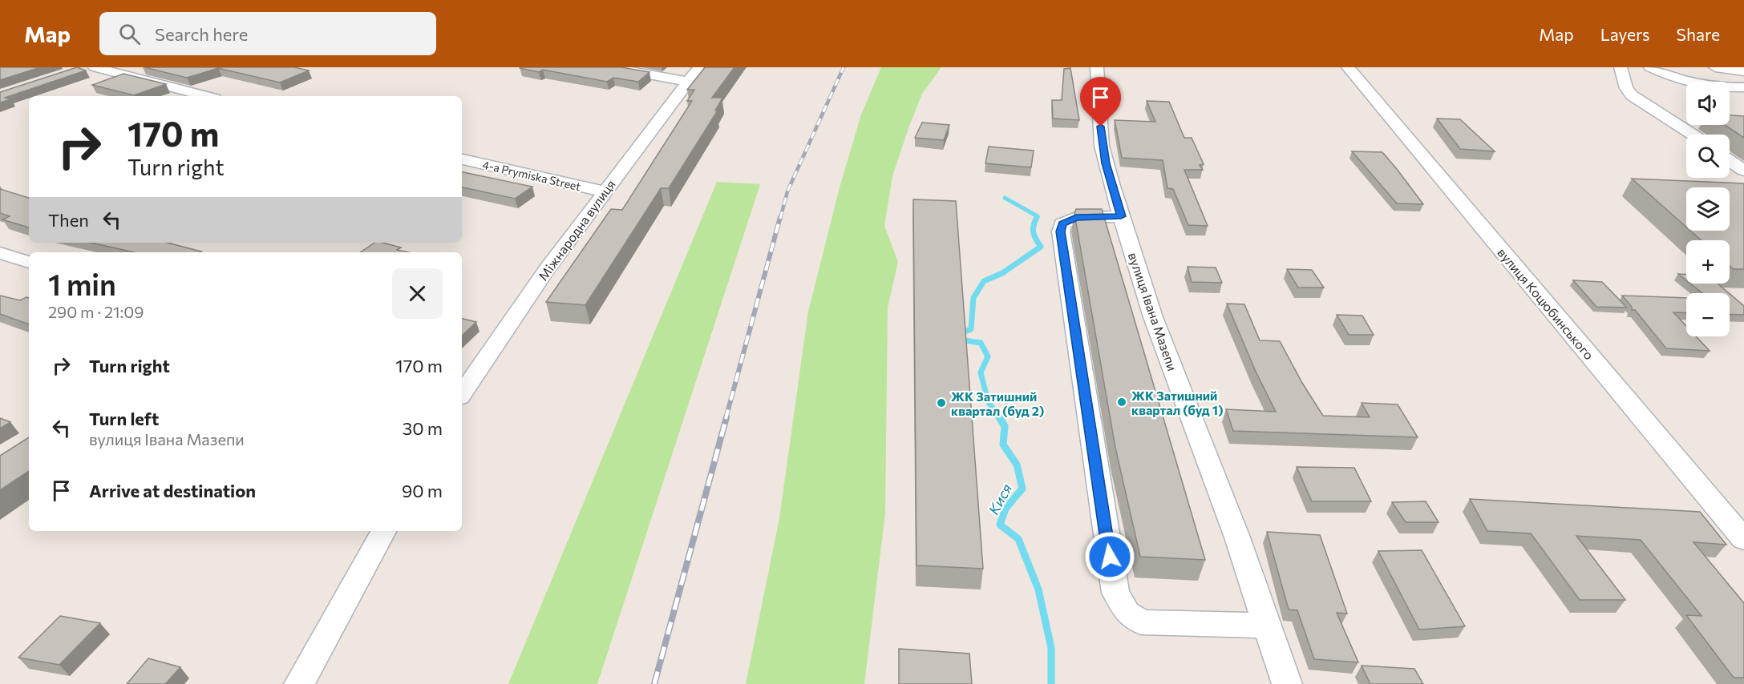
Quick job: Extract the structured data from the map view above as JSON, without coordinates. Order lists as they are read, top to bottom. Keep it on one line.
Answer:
{"streets":{"street":["4-a Prymiska Street","Міжнародна вулиця","вулиця Коцюбинського","вулиця Івана Мазепи"]},"crossings":[["4-a Prymiska Street","Міжнародна вулиця"]],"water":["Кися"],"places":["ЖК Затишний квартал (буд 1)","ЖК Затишний квартал (буд 2)"],"page":{"header":"Map","search":"Search here","nav":["Map","Layers","Share"],"map_buttons":["+","−"],"turn":["170 m","Turn right"],"then":"Then","heading":["1 min","290 m · 21:09"],"list":[{"name":"Turn right","value":"170 m"},{"name":"Turn left","note":"вулиця Івана Мазепи","value":"30 m"},{"name":"Arrive at destination","value":"90 m"}]}}
